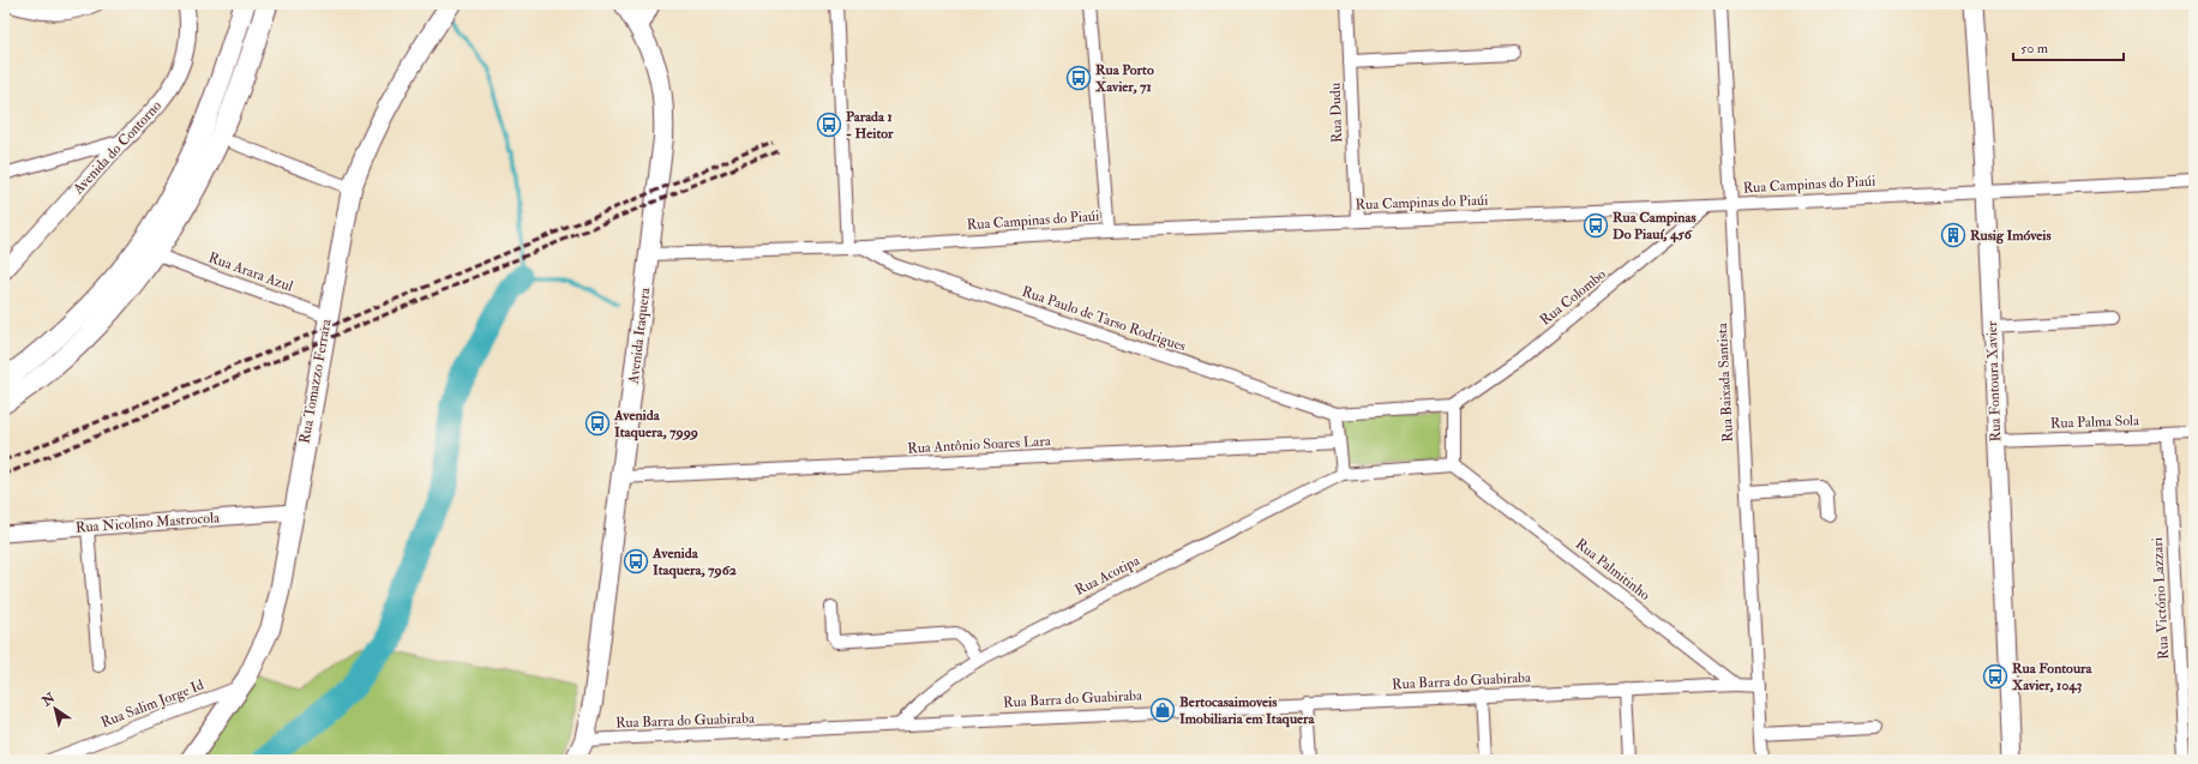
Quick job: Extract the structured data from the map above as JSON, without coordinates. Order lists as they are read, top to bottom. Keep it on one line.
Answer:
{"streets":{"main road":["Avenida Itaquera","Rua Tomazzo Ferrara","Rua Fontoura Xavier"],"street":["Rua Dudu","Avenida do Contorno","Rua Campinas do Piaúi","Rua Arara Azul","Rua Colombo","Rua Paulo de Tarso Rodrigues","Rua Baixada Santista","Rua Palma Sola","Rua Antônio Soares Lara","Rua Nicolino Mastrocola","Rua Palmitinho","Rua Acotipa","Rua Victório Lazzari","Rua Barra do Guabiraba","Rua Salim Jorge Id"]},"crossings":[["Rua Dudu","Rua Campinas do Piaúi"],["Rua Campinas do Piaúi","Rua Colombo"],["Rua Campinas do Piaúi","Rua Paulo de Tarso Rodrigues"],["Rua Campinas do Piaúi","Avenida Itaquera"],["Rua Campinas do Piaúi","Rua Fontoura Xavier"],["Rua Campinas do Piaúi","Rua Baixada Santista"],["Rua Arara Azul","Rua Tomazzo Ferrara"],["Avenida Itaquera","Rua Antônio Soares Lara"],["Avenida Itaquera","Rua Barra do Guabiraba"],["Rua Tomazzo Ferrara","Rua Nicolino Mastrocola"],["Rua Tomazzo Ferrara","Rua Salim Jorge Id"],["Rua Fontoura Xavier","Rua Palma Sola"],["Rua Palma Sola","Rua Victório Lazzari"],["Rua Palmitinho","Rua Barra do Guabiraba"],["Rua Acotipa","Rua Barra do Guabiraba"]],"places":{"bus stop":["Rua Porto Xavier, 71","Parada 1 - Heitor","Rua Campinas Do Piauí, 456","Avenida Itaquera, 7999","Avenida Itaquera, 7962","Rua Fontoura Xavier, 1043"],"building":["Rusig Imóveis"],"shop":["Bertocasaimoveis Imobiliaria em Itaquera"]},"scale_bar":"50 m","north":"top left"}
